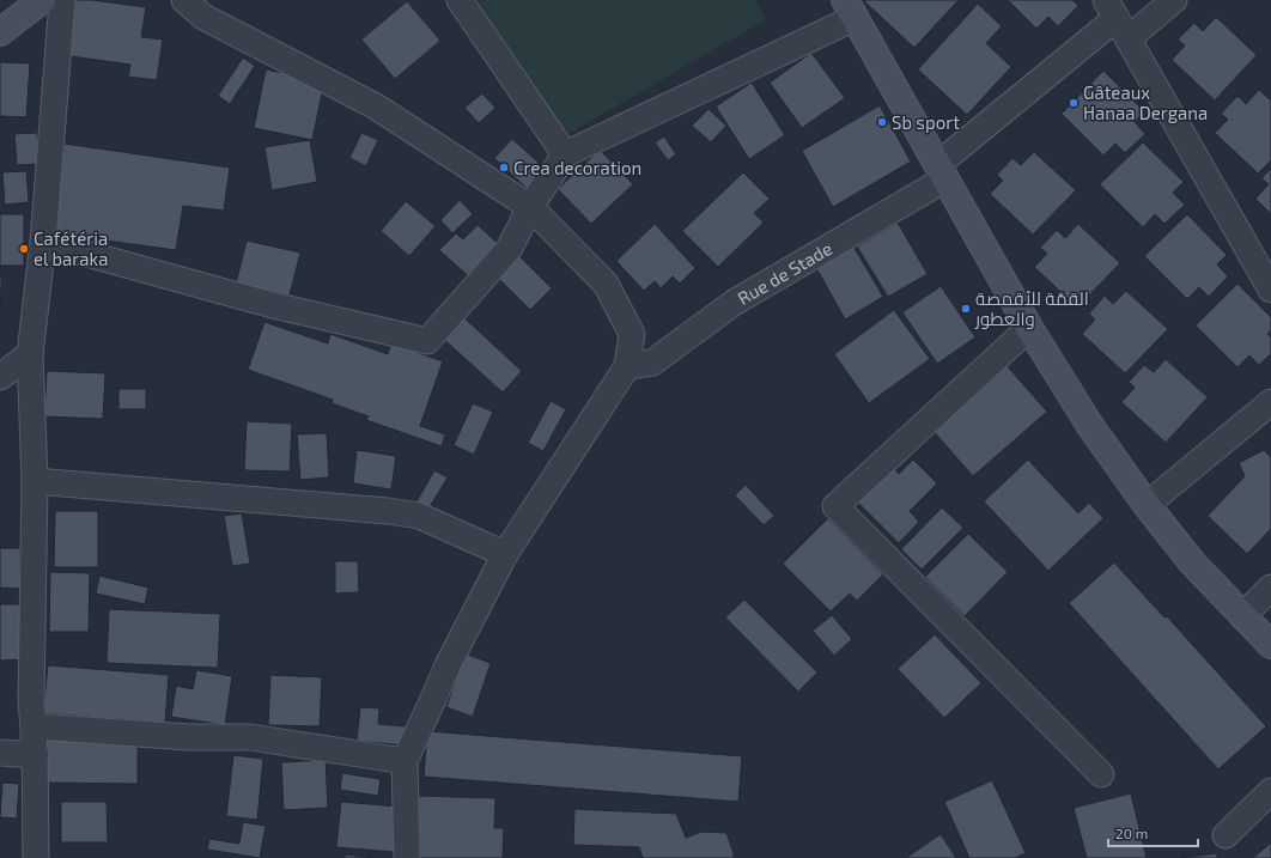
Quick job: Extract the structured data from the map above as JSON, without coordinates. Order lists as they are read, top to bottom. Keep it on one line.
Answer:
{"streets":{"street":["Rue de Stade"]},"places":["Gâteaux Hanaa Dergana","Sb sport","Crea decoration","Cafétéria el baraka","القمّة للأقمصة والعطور"],"scale_bar":"20 m"}
